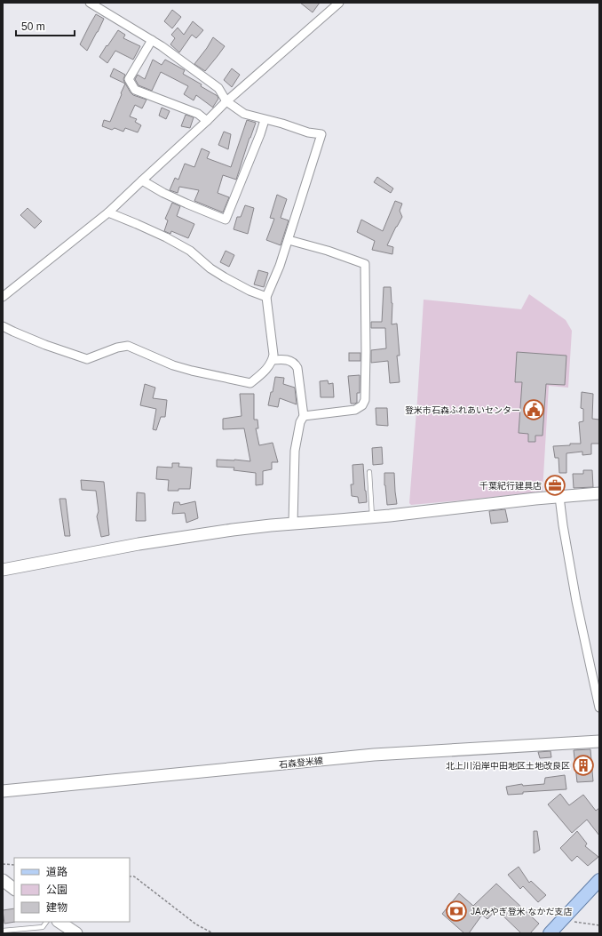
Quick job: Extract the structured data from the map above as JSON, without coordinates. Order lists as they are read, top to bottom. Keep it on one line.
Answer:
{"streets":{"street":["石森登米線"]},"places":{"public building":["登米市石森ふれあいセンター"],"office":["千葉紀行建具店"],"building":["北上川沿岸中田地区土地改良区"],"bank":["JAみやぎ登米 なかだ支店"]},"legend":["道路","公園","建物"],"scale_bar":"50 m"}
